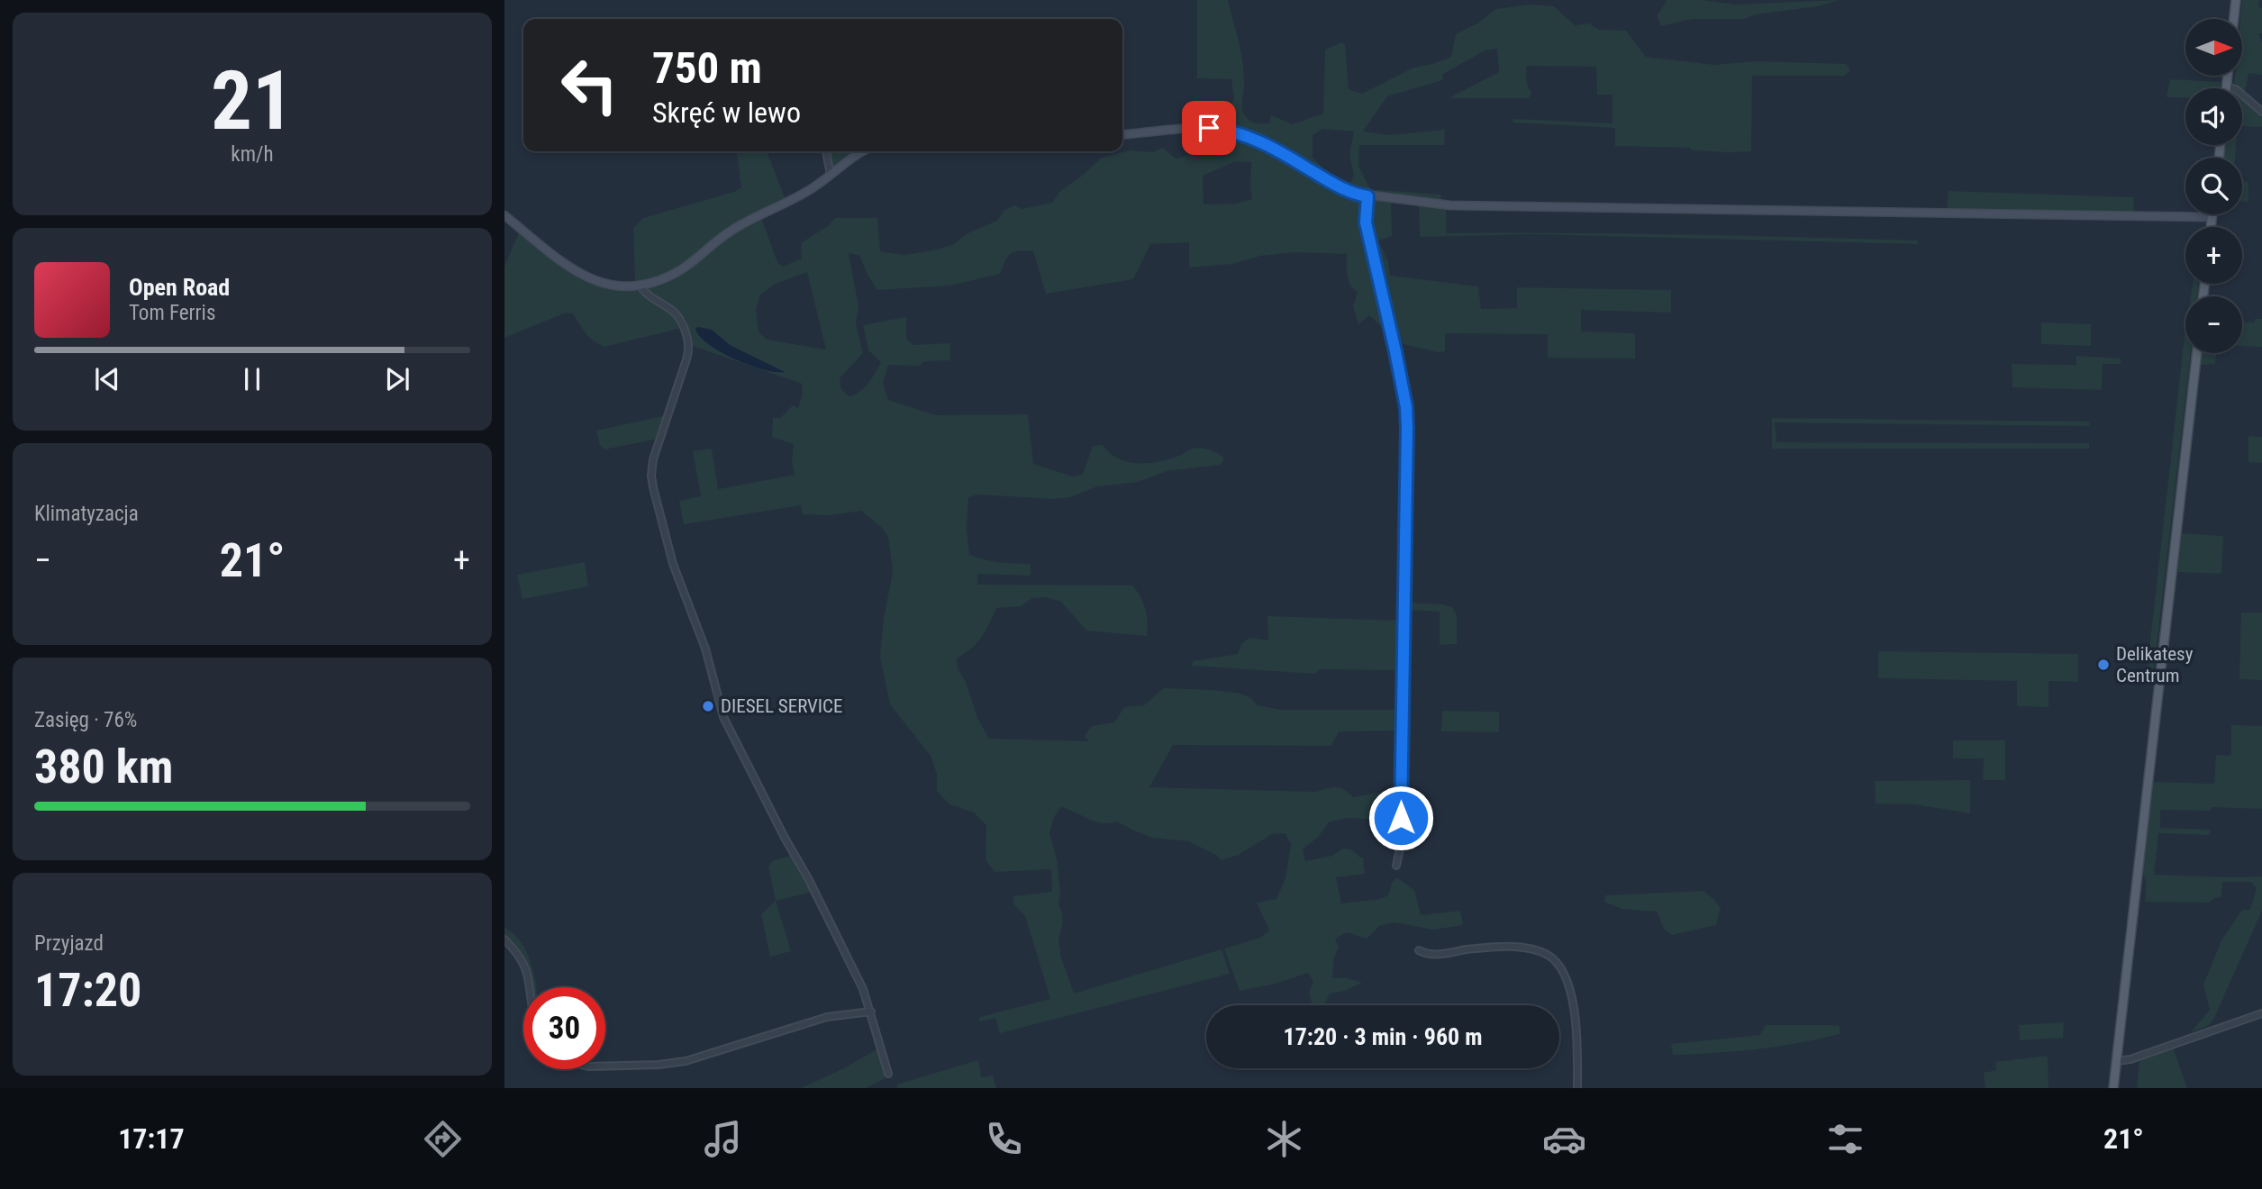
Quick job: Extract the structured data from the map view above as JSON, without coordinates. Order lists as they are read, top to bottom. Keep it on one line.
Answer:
{"places":["Delikatesy Centrum","DIESEL SERVICE"],"north":"right","page":{"tile":[["21","km/h"],"Klimatyzacja",["Zasięg · 76%","380 km"],["Przyjazd","17:20"]],"map_buttons":["+","−"],"turn":["750 m","Skręć w lewo"],"song":["Open Road","Tom Ferris"],"heat":["−","21°","+"],"limit":"30","trip":"17:20 · 3 min · 960 m","tabs":["17:17","21°"]}}
